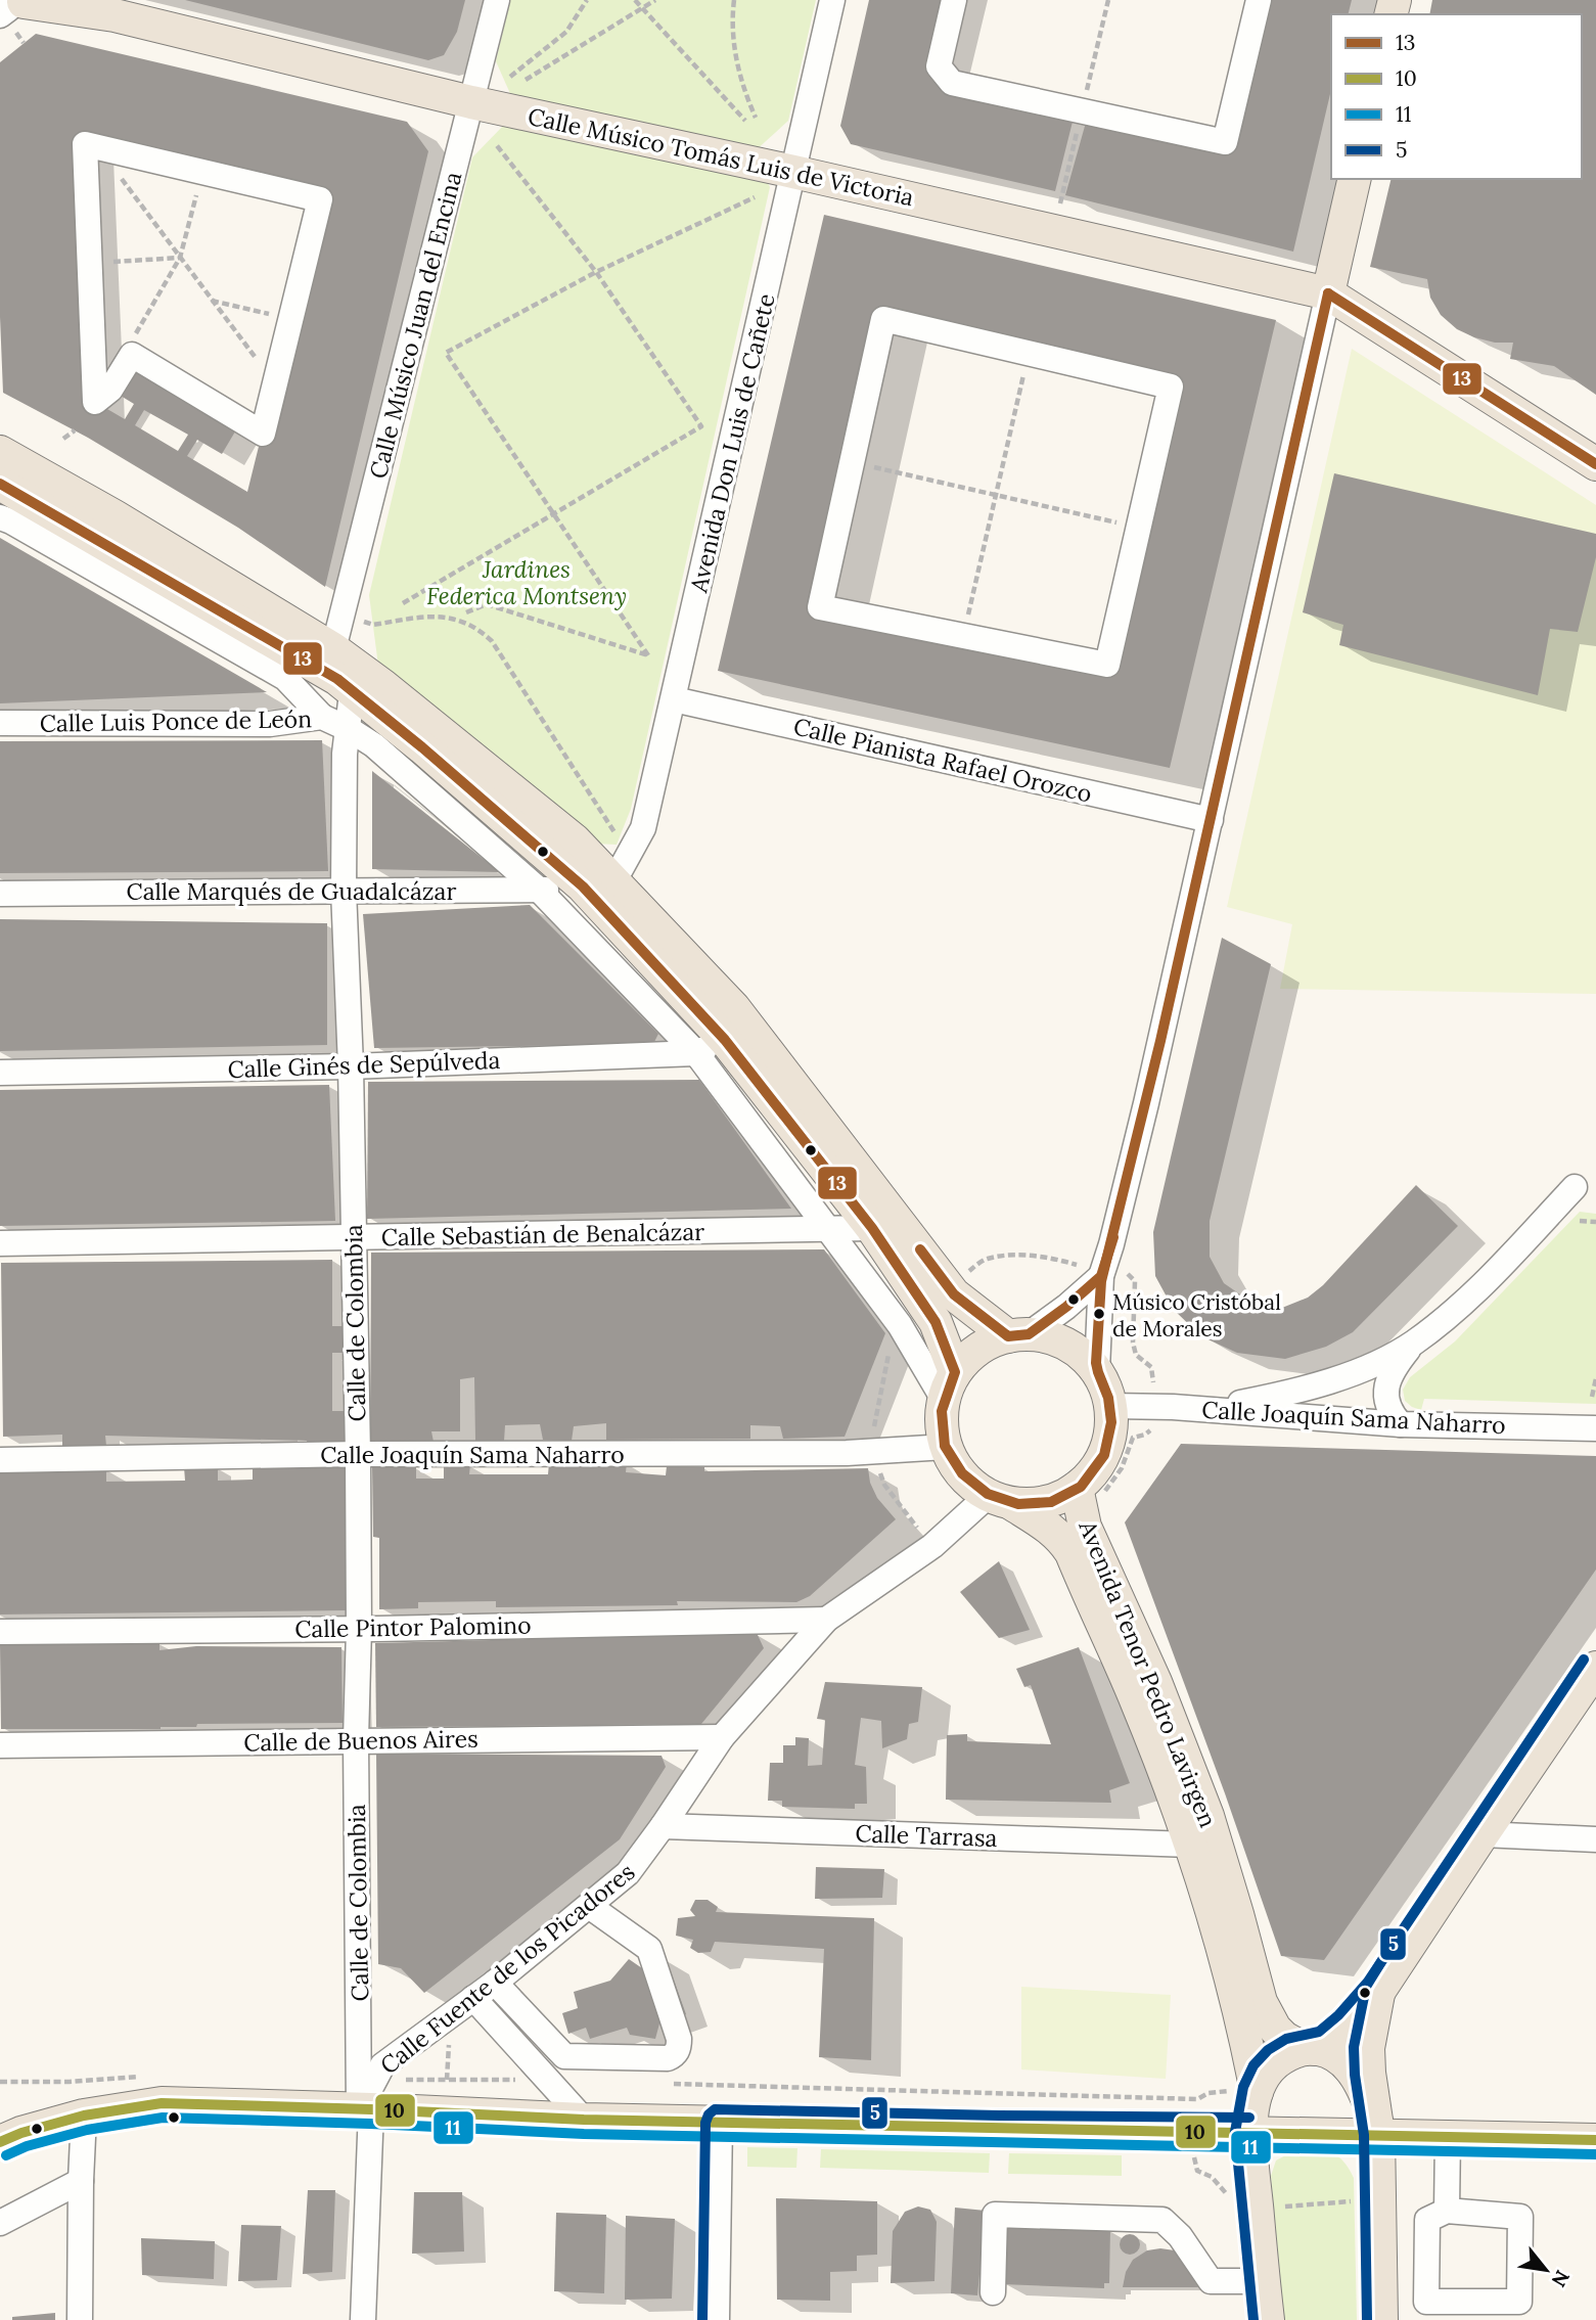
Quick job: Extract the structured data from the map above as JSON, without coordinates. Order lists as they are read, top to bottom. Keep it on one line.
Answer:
{"streets":{"main road":["Calle Músico Tomás Luis de Victoria","Avenida Tenor Pedro Lavirgen"],"street":["Calle Músico Juan del Encina","Avenida Don Luis de Cañete","Calle Luis Ponce de León","Calle Pianista Rafael Orozco","Calle Marqués de Guadalcázar","Calle Ginés de Sepúlveda","Calle Sebastián de Benalcázar","Calle de Colombia","Calle Joaquín Sama Naharro","Calle Pintor Palomino","Calle de Buenos Aires","Calle Tarrasa","Calle Fuente de los Picadores"]},"crossings":[["Calle Músico Tomás Luis de Victoria","Calle Músico Juan del Encina"],["Calle Músico Tomás Luis de Victoria","Avenida Don Luis de Cañete"],["Calle Músico Juan del Encina","Calle de Colombia"],["Avenida Don Luis de Cañete","Calle Pianista Rafael Orozco"],["Calle Luis Ponce de León","Calle de Colombia"],["Calle Marqués de Guadalcázar","Calle de Colombia"],["Calle Ginés de Sepúlveda","Calle de Colombia"],["Calle Sebastián de Benalcázar","Calle de Colombia"],["Calle de Colombia","Calle Joaquín Sama Naharro"],["Calle de Colombia","Calle Pintor Palomino"],["Calle de Colombia","Calle de Buenos Aires"],["Calle de Colombia","Calle Fuente de los Picadores"],["Calle Joaquín Sama Naharro","Avenida Tenor Pedro Lavirgen"],["Calle Joaquín Sama Naharro","Calle Fuente de los Picadores"],["Calle Pintor Palomino","Calle Fuente de los Picadores"],["Avenida Tenor Pedro Lavirgen","Calle Tarrasa"],["Avenida Tenor Pedro Lavirgen","Calle Fuente de los Picadores"],["Calle de Buenos Aires","Calle Fuente de los Picadores"],["Calle Tarrasa","Calle Fuente de los Picadores"]],"parks":["Jardines Federica Montseny"],"places":["Músico Cristóbal de Morales"],"lines":["transit line 13","transit line 5","transit line 10","transit line 11"],"legend":["13","10","11","5"],"north":"bottom right"}
